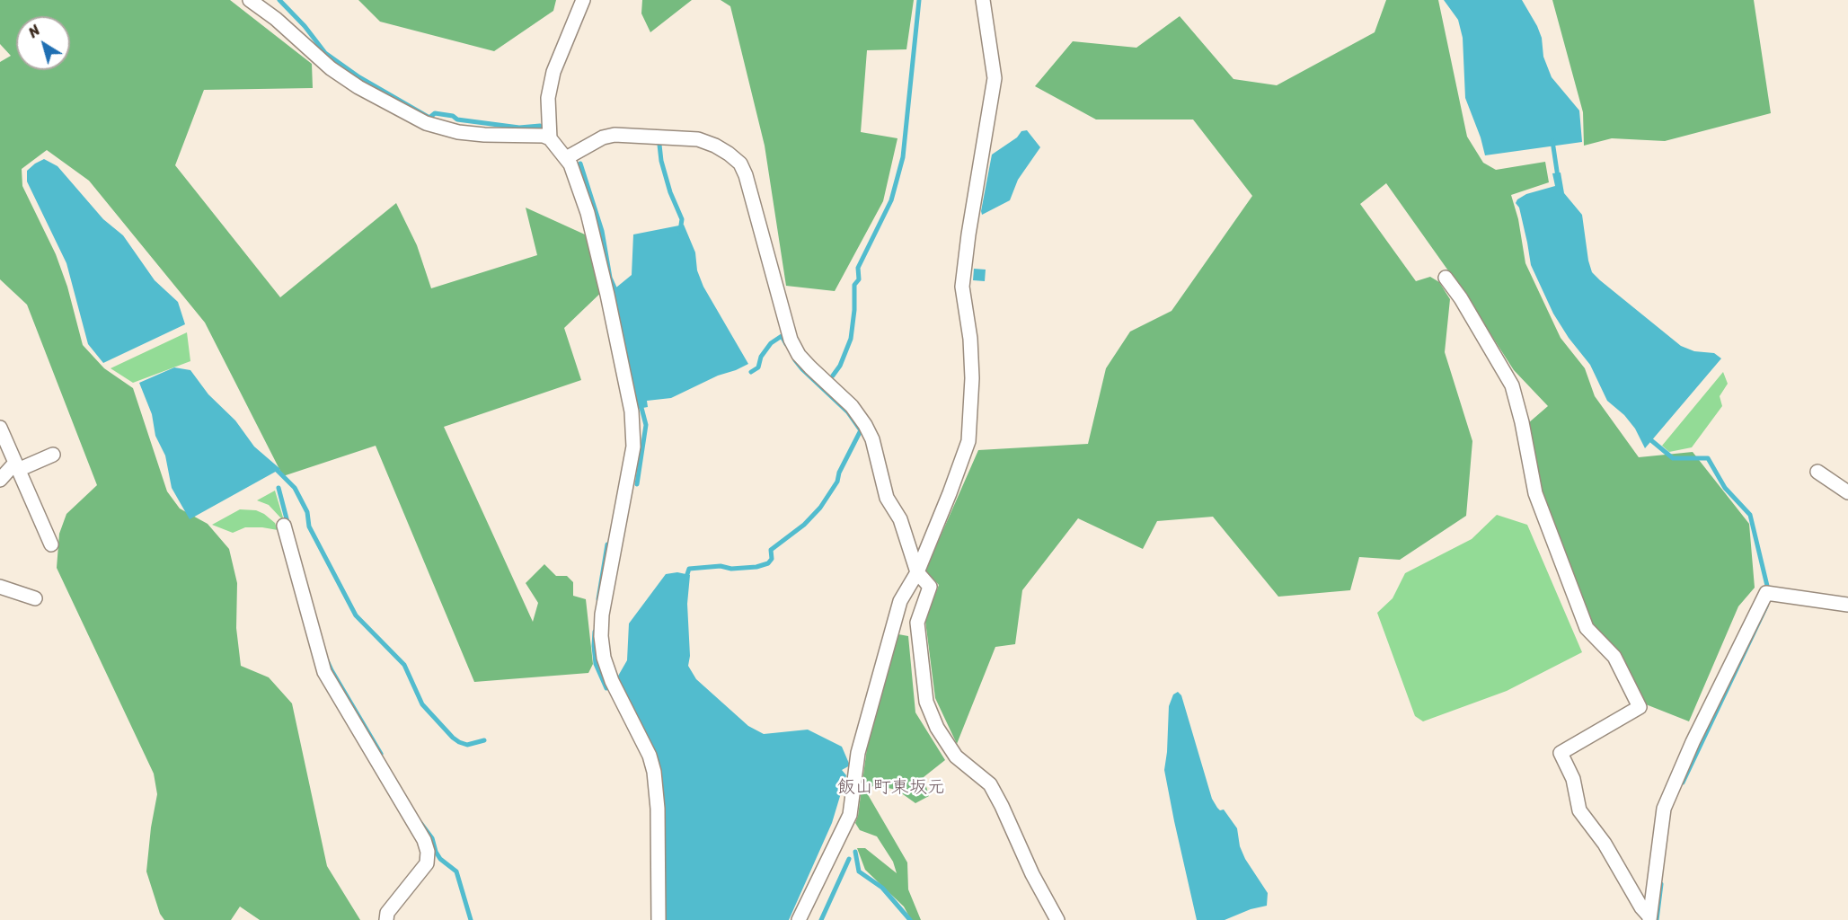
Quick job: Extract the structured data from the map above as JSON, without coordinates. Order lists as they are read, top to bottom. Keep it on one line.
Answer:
{"districts":["飯山町東坂元"],"north":"top left"}
